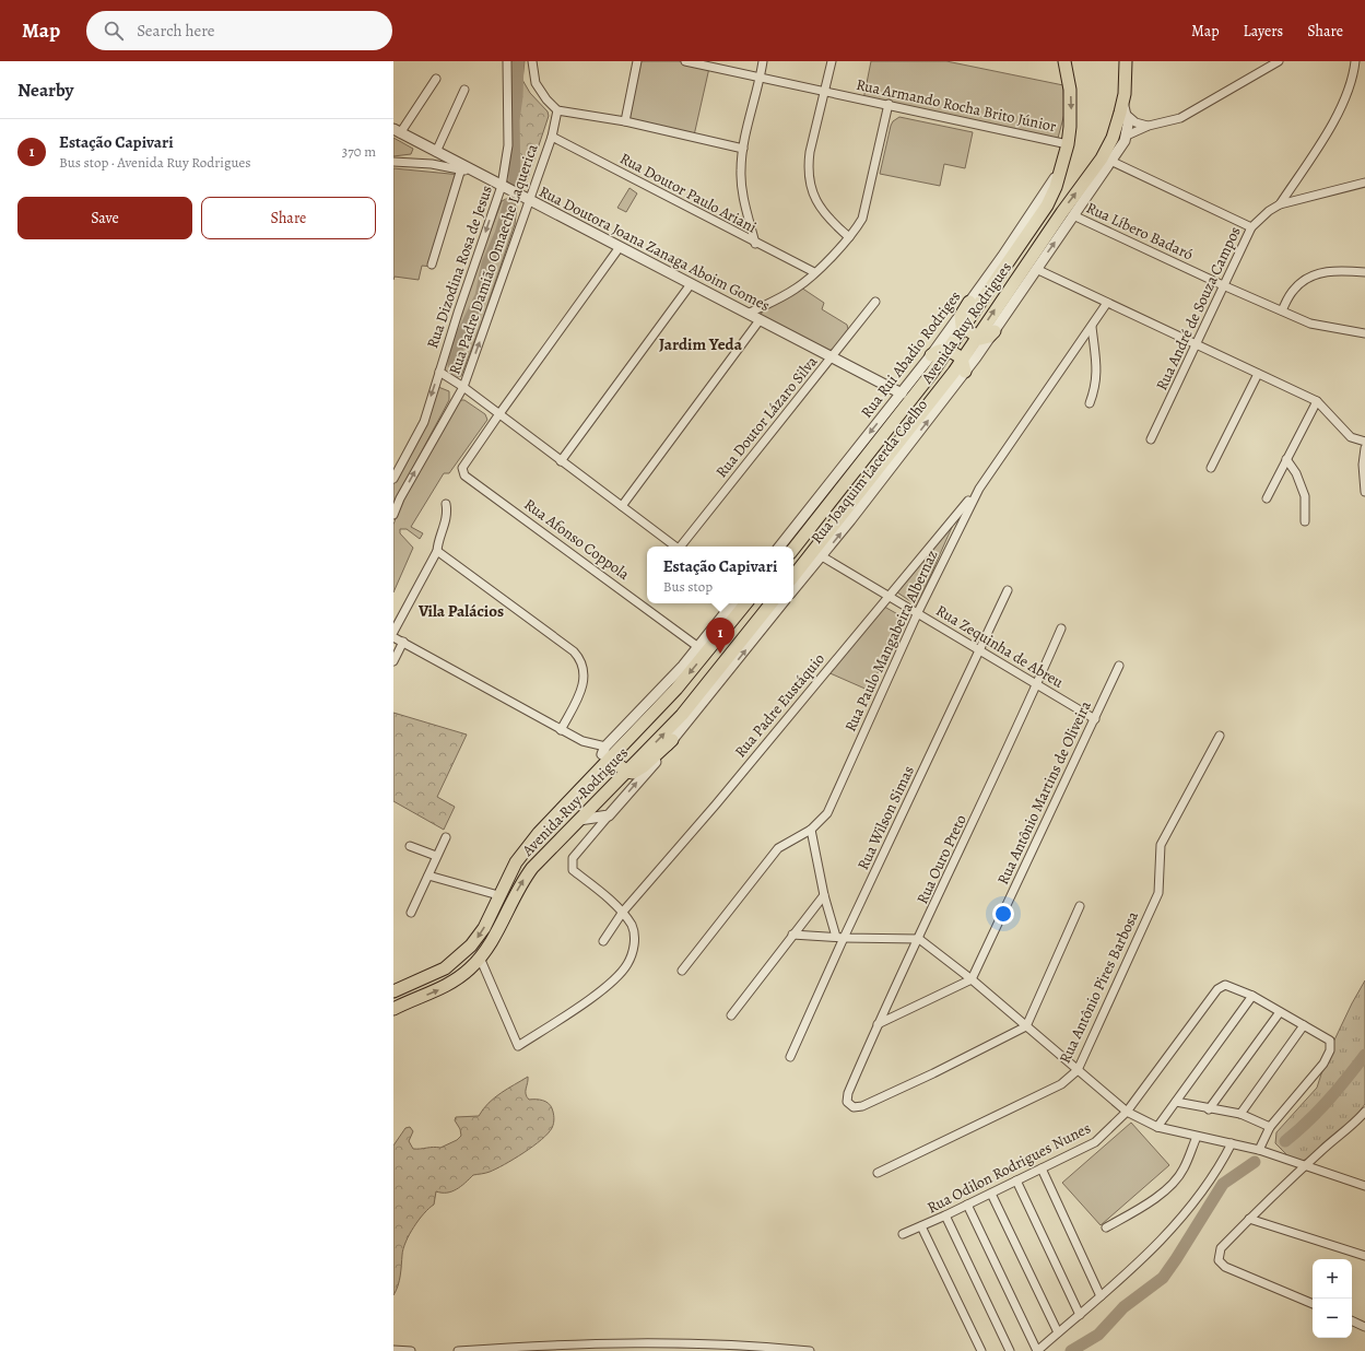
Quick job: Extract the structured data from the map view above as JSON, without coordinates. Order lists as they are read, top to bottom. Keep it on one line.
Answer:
{"streets":{"main road":["Avenida Ruy Rodrigues"],"street":["Rua Armando Rocha Brito Júnior","Rua Doutor Paulo Ariani","Rua Líbero Badaró","Rua Doutora Joana Zanaga Aboim Gomes","Rua Padre Damião Omaeche Laquerica","Rua Dizodina Rosa de Jesus","Rua André de Souza Campos","Rua Rui Abadio Rodriges","Rua Doutor Lázaro Silva","Rua Joaquim Lacerda Coelho","Rua Afonso Coppola","Rua Paulo Mangabeira Albernaz","Rua Zequinha de Abreu","Rua Padre Eustáquio","Rua Antônio Martins de Oliveira","Rua Wilson Simas","Rua Ouro Preto","Rua Antônio Pires Barbosa","Rua Odilon Rodrigues Nunes"]},"crossings":[["Rua Armando Rocha Brito Júnior","Avenida Ruy Rodrigues"],["Rua Doutor Paulo Ariani","Rua Padre Damião Omaeche Laquerica"],["Rua Líbero Badaró","Rua André de Souza Campos"],["Rua Líbero Badaró","Rua Joaquim Lacerda Coelho"],["Rua Doutora Joana Zanaga Aboim Gomes","Rua Padre Damião Omaeche Laquerica"],["Rua Doutora Joana Zanaga Aboim Gomes","Rua Dizodina Rosa de Jesus"],["Rua Doutora Joana Zanaga Aboim Gomes","Rua Rui Abadio Rodriges"],["Rua Doutora Joana Zanaga Aboim Gomes","Rua Doutor Lázaro Silva"],["Rua Padre Damião Omaeche Laquerica","Rua Afonso Coppola"],["Avenida Ruy Rodrigues","Rua Rui Abadio Rodriges"],["Avenida Ruy Rodrigues","Rua Joaquim Lacerda Coelho"],["Rua Joaquim Lacerda Coelho","Rua Zequinha de Abreu"],["Rua Paulo Mangabeira Albernaz","Rua Zequinha de Abreu"],["Rua Paulo Mangabeira Albernaz","Rua Padre Eustáquio"],["Rua Zequinha de Abreu","Rua Padre Eustáquio"],["Rua Zequinha de Abreu","Rua Antônio Martins de Oliveira"],["Rua Zequinha de Abreu","Rua Wilson Simas"],["Rua Zequinha de Abreu","Rua Ouro Preto"]],"one_way":["Rua Rui Abadio Rodriges","Rua Joaquim Lacerda Coelho"],"districts":["Jardim Yeda","Vila Palácios"],"page":{"header":"Map","search":"Search here","nav":["Map","Layers","Share"],"heading":"Nearby","list":[{"mark":"1","name":"Estação Capivari","note":"Bus stop · Avenida Ruy Rodrigues","value":"370 m"}],"buttons":["Save","Share"],"popup":["Estação Capivari","Bus stop"],"pins":"1","map_buttons":["+","−"]}}
